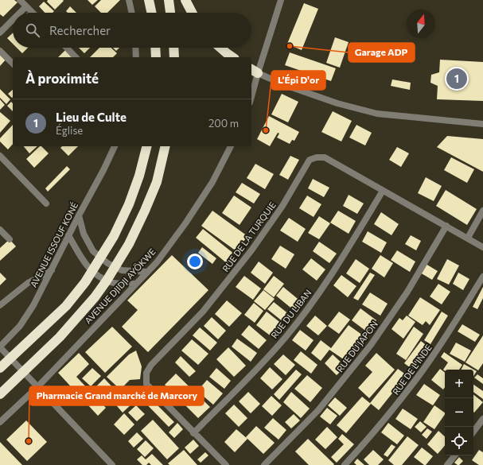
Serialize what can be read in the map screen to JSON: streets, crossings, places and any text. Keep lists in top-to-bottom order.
{
  "streets": {
    "street": [
      "RUE DE LA TURQUIE",
      "AVENUE ISSOUF KONÉ",
      "AVENUE DJIDJI AYÖKWE",
      "RUE DU LIBAN",
      "RUE DU JAPON",
      "RUE DE L'INDE"
    ]
  },
  "crossings": [
    ["RUE DE LA TURQUIE", "RUE DU LIBAN"],
    ["RUE DE LA TURQUIE", "RUE DU JAPON"]
  ],
  "places": ["Garage ADP", "L’Épi D'or", "Pharmacie Grand marché de Marcory"],
  "north": "top",
  "page": {
    "search": "Rechercher",
    "heading": "À proximité",
    "pins": "1",
    "list": [
      {
        "mark": "1",
        "name": "Lieu de Culte",
        "note": "Église",
        "value": "200 m"
      }
    ],
    "map_buttons": ["+", "−"]
  }
}
